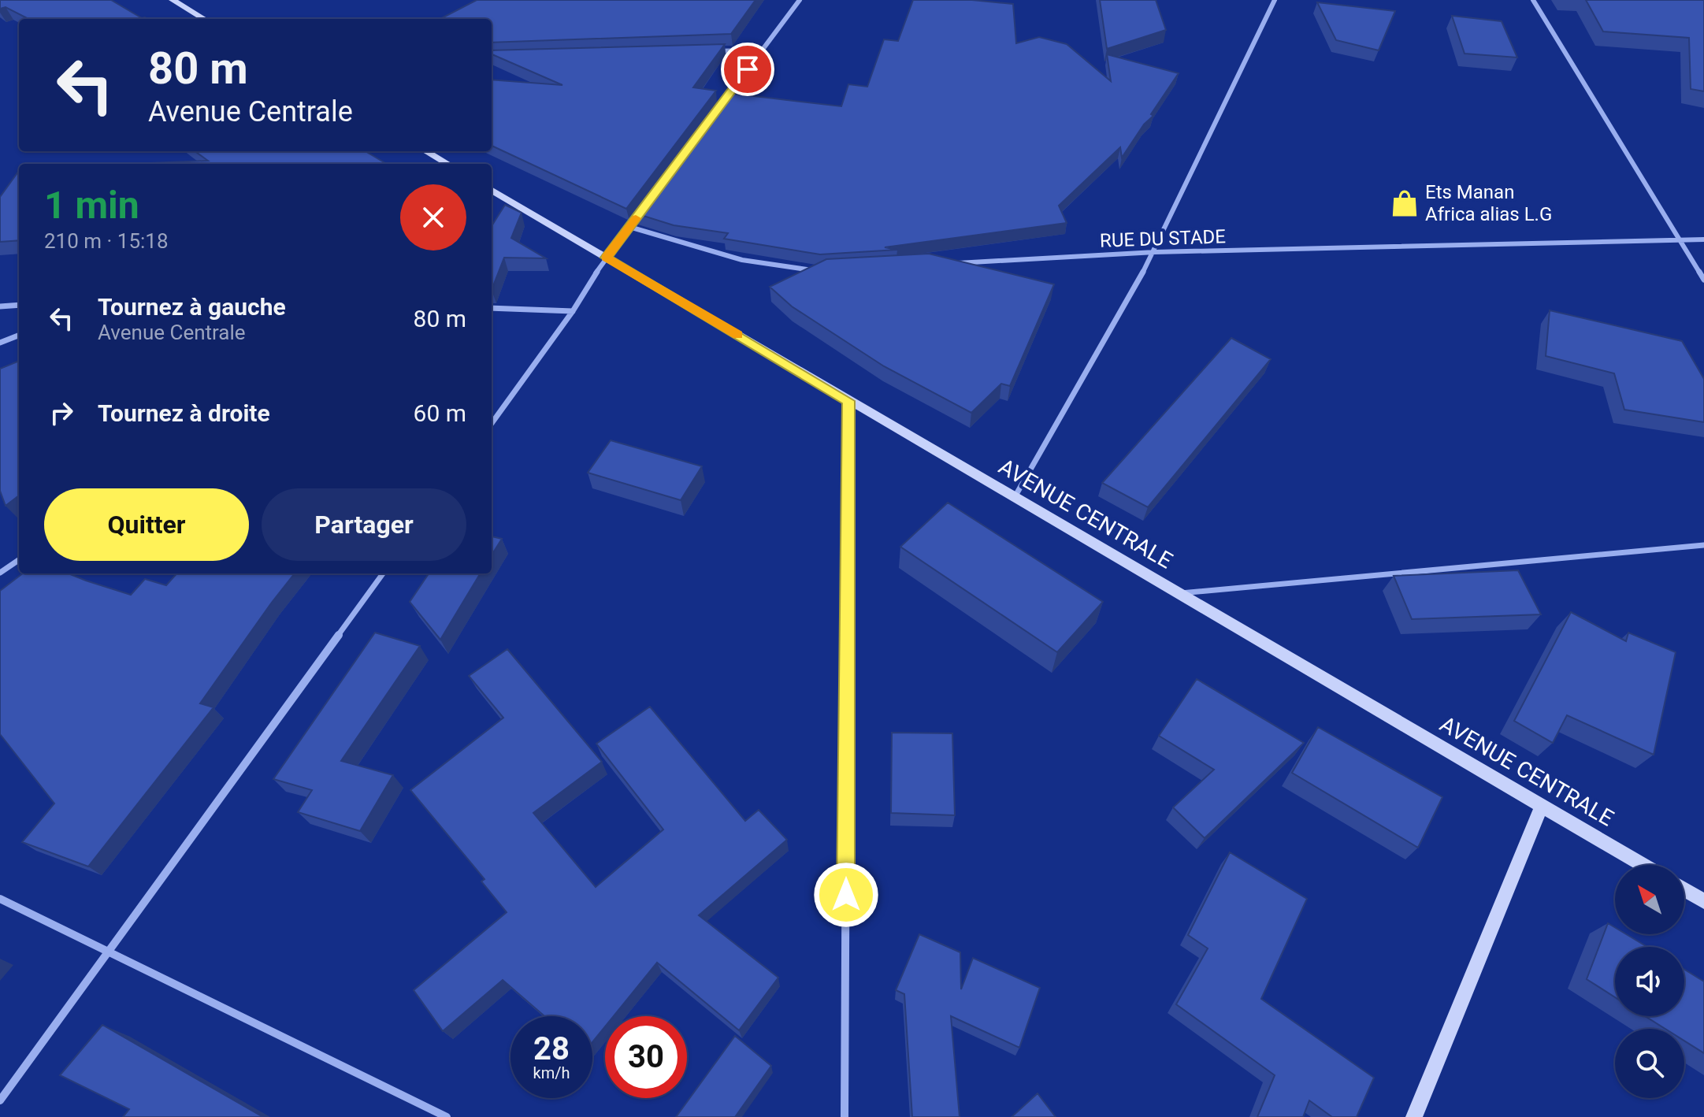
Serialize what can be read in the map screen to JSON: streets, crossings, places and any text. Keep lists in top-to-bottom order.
{
  "streets": {
    "main road": ["AVENUE CENTRALE"],
    "street": ["RUE DU STADE"]
  },
  "places": {
    "shop": ["Ets Manan Africa alias L.G"]
  },
  "north": "top left",
  "page": {
    "turn": ["80 m", "Avenue Centrale"],
    "heading": ["1 min", "210 m · 15:18"],
    "list": [
      {
        "name": "Tournez à gauche",
        "note": "Avenue Centrale",
        "value": "80 m"
      },
      {
        "name": "Tournez à droite",
        "value": "60 m"
      }
    ],
    "buttons": ["Quitter", "Partager"],
    "speed": "28 km/h",
    "limit": "30"
  }
}
